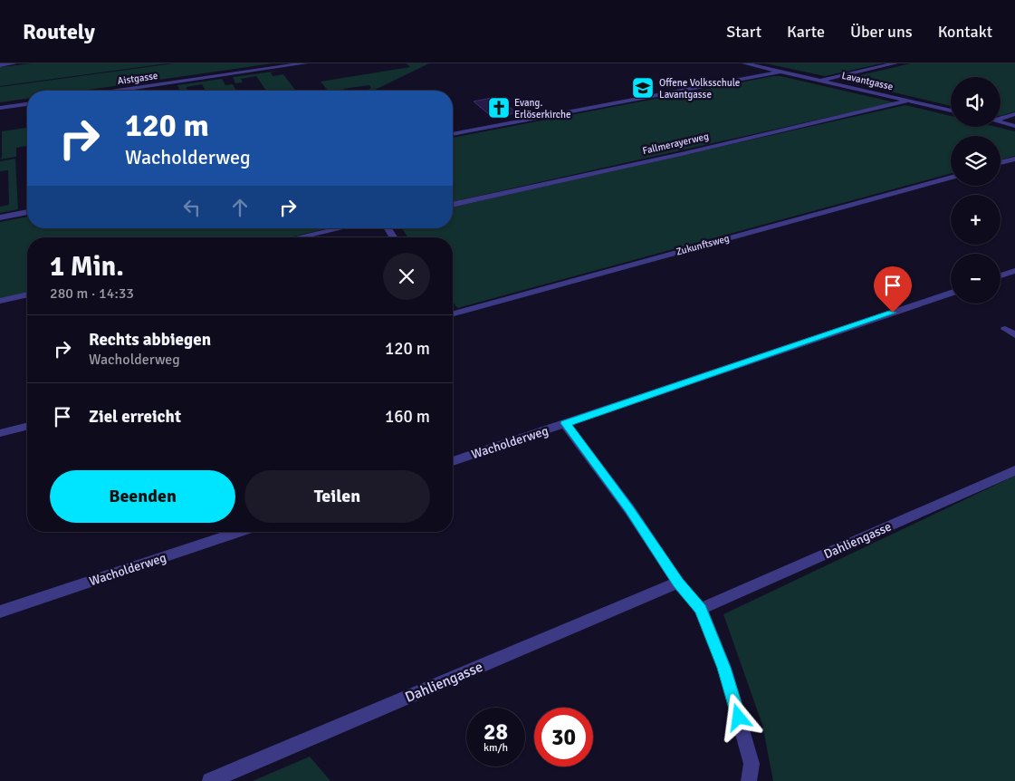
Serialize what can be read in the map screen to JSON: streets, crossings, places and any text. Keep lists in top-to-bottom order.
{
  "streets": {
    "street": [
      "Aistgasse",
      "Lavantgasse",
      "Fallmerayerweg",
      "Zukunftsweg",
      "Wacholderweg",
      "Dahliengasse"
    ]
  },
  "crossings": [
    ["Lavantgasse", "Fallmerayerweg"]
  ],
  "places": {
    "school or university": ["Offene Volksschule Lavantgasse"],
    "church": ["Evang. Erlöserkirche"]
  },
  "page": {
    "header": "Routely",
    "nav": [
      "Start",
      "Karte",
      "Über uns",
      "Kontakt"
    ],
    "map_buttons": ["+", "−"],
    "turn": ["120 m", "Wacholderweg"],
    "heading": ["1 Min.", "280 m · 14:33"],
    "list": [
      {
        "name": "Rechts abbiegen",
        "note": "Wacholderweg",
        "value": "120 m"
      },
      {
        "name": "Ziel erreicht",
        "value": "160 m"
      }
    ],
    "buttons": ["Beenden", "Teilen"],
    "speed": "28 km/h",
    "limit": "30"
  }
}
